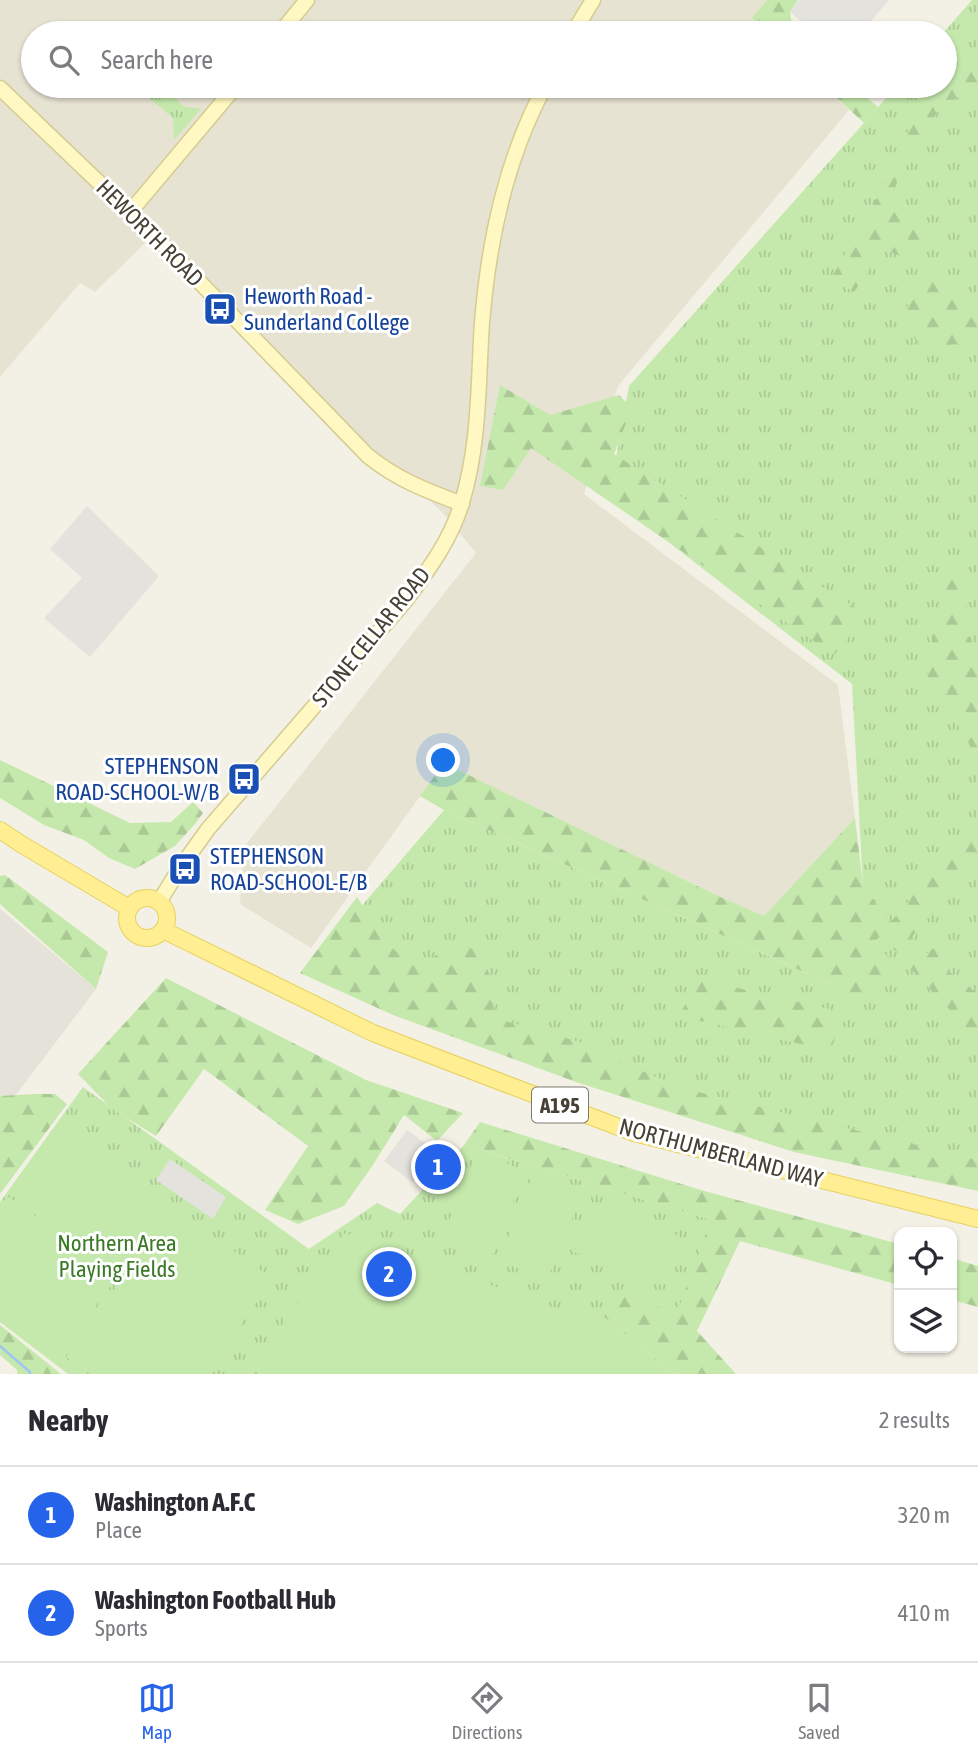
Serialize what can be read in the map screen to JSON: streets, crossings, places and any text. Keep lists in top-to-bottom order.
{
  "streets": {
    "main road": ["A195", "NORTHUMBERLAND WAY"],
    "street": ["HEWORTH ROAD", "STONE CELLAR ROAD"]
  },
  "crossings": [
    ["HEWORTH ROAD", "STONE CELLAR ROAD"],
    ["STONE CELLAR ROAD", "NORTHUMBERLAND WAY"]
  ],
  "parks": ["Northern Area Playing Fields"],
  "places": {
    "bus stop": ["Heworth Road - Sunderland College", "STEPHENSON ROAD-SCHOOL-W/B", "STEPHENSON ROAD-SCHOOL-E/B"]
  },
  "page": {
    "search": "Search here",
    "pins": ["1", "2"],
    "heading": ["Nearby", "2 results"],
    "list": [
      {
        "mark": "1",
        "name": "Washington A.F.C",
        "note": "Place",
        "value": "320 m"
      },
      {
        "mark": "2",
        "name": "Washington Football Hub",
        "note": "Sports",
        "value": "410 m"
      }
    ],
    "nav": ["Map", "Directions", "Saved"]
  }
}
